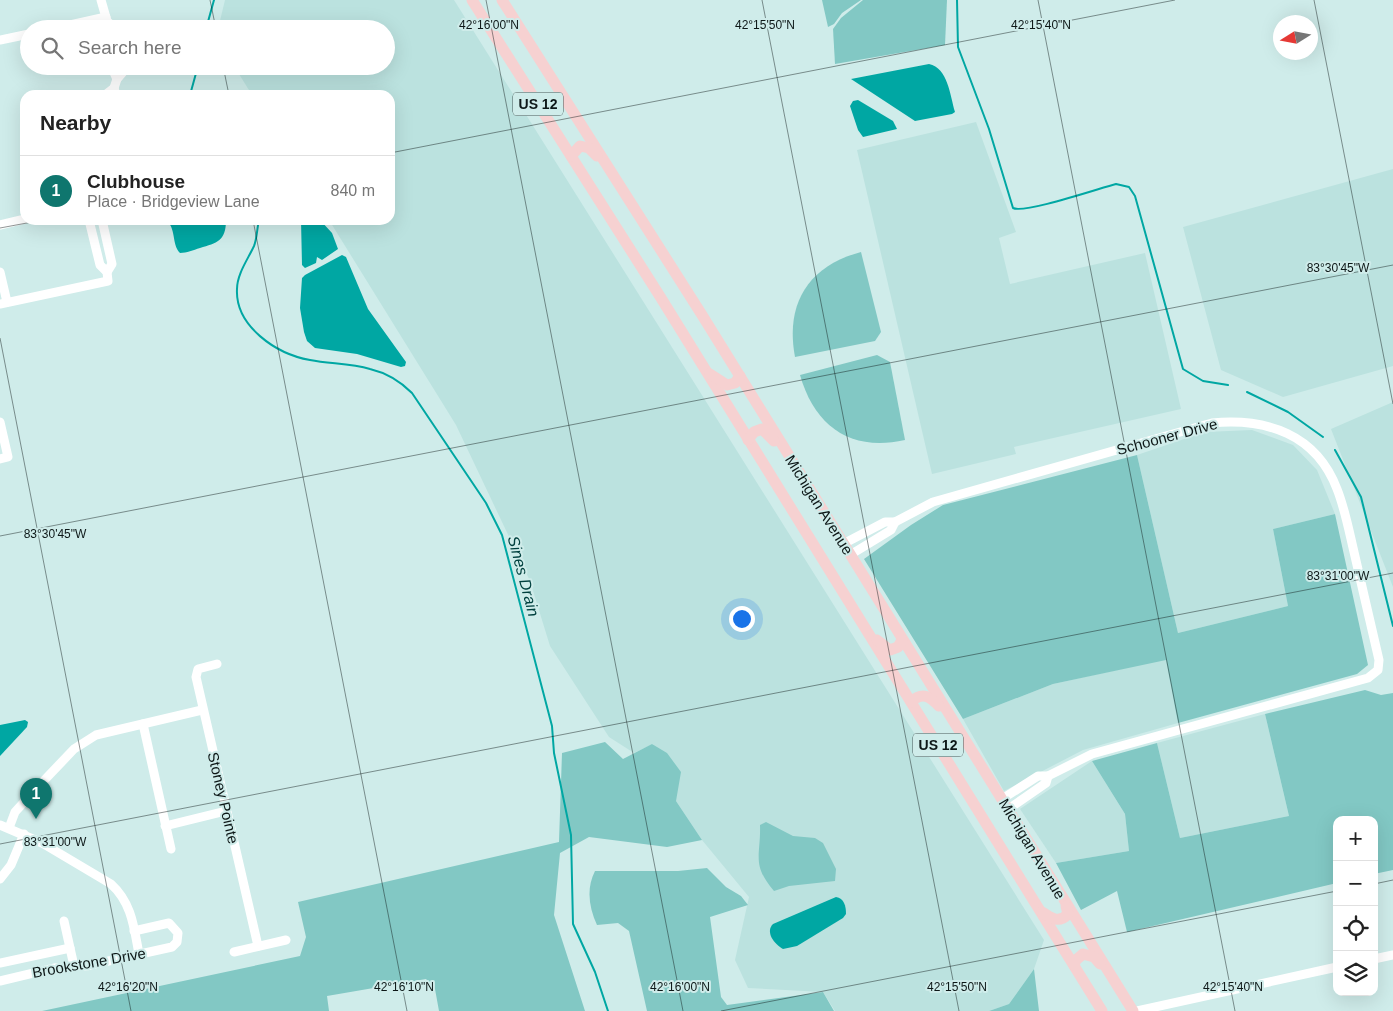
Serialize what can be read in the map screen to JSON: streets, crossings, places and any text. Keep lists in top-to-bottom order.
{
  "streets": {
    "main road": ["US 12", "Michigan Avenue"],
    "street": ["Schooner Drive", "Stoney Pointe", "Brookstone Drive"]
  },
  "crossings": [
    ["Schooner Drive", "Michigan Avenue"]
  ],
  "water": ["Sines Drain"],
  "north": "left",
  "page": {
    "search": "Search here",
    "heading": "Nearby",
    "list": [
      {
        "mark": "1",
        "name": "Clubhouse",
        "note": "Place · Bridgeview Lane",
        "value": "840 m"
      }
    ],
    "pins": "1",
    "map_buttons": ["+", "−"]
  },
  "coordinates": [
    "42°16'00\"N",
    "42°15'40\"N",
    "42°15'50\"N",
    "83°30'45\"W",
    "83°31'00\"W",
    "42°16'20\"N",
    "42°16'10\"N"
  ]
}
